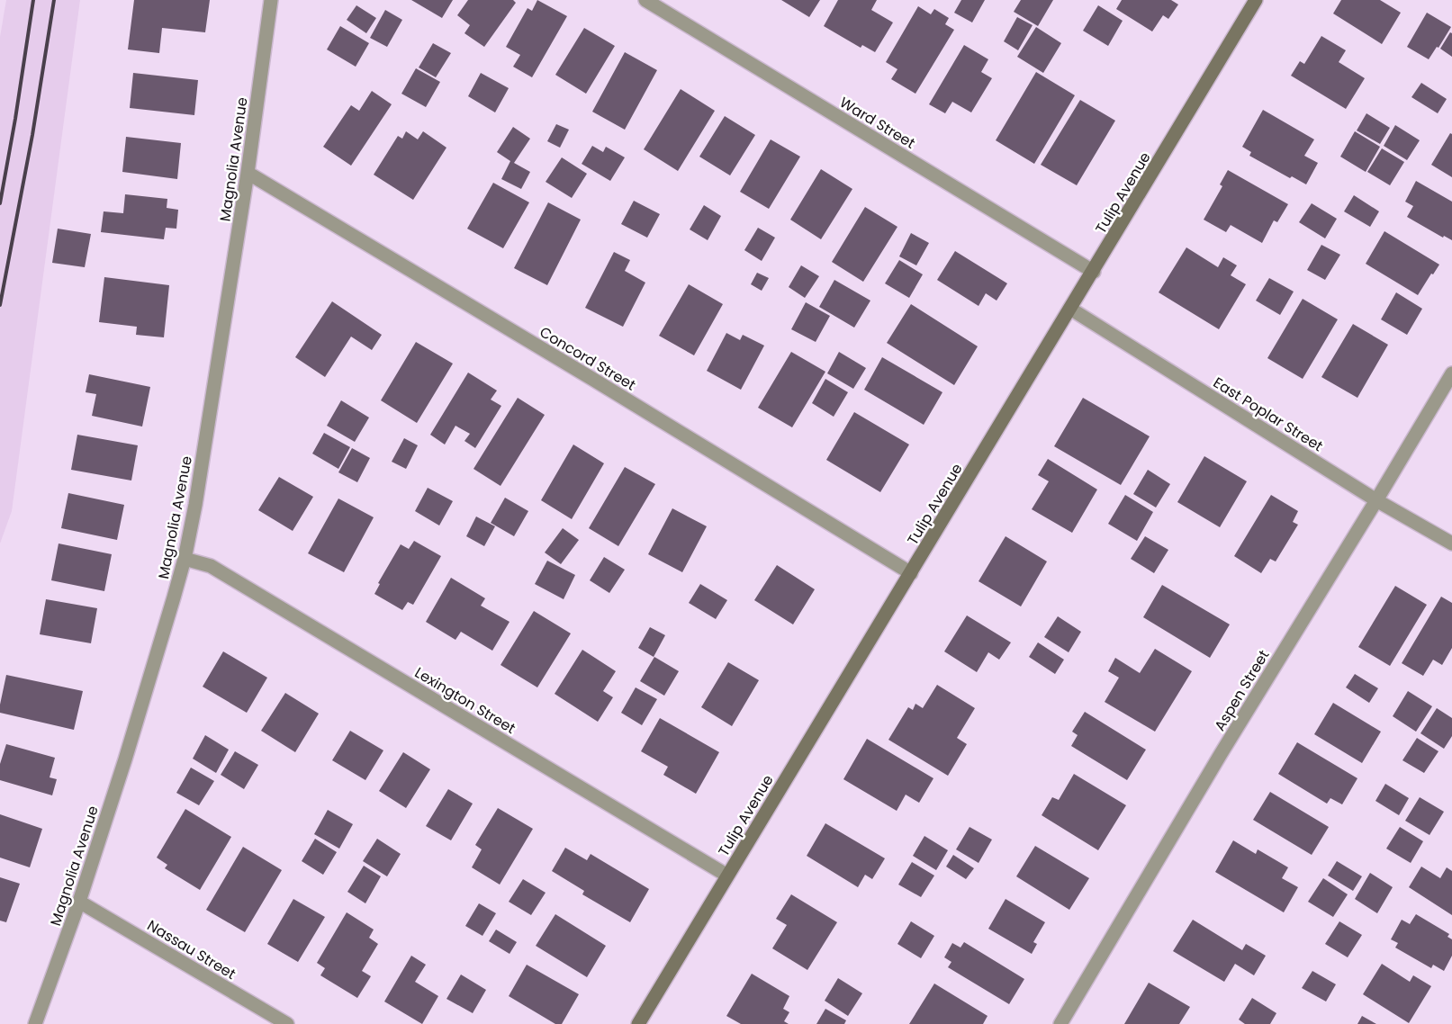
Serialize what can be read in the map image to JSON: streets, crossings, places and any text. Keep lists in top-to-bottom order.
{
  "streets": {
    "main road": ["Tulip Avenue"],
    "street": [
      "Ward Street",
      "Magnolia Avenue",
      "Concord Street",
      "East Poplar Street",
      "Aspen Street",
      "Lexington Street",
      "Nassau Street"
    ]
  },
  "crossings": [
    ["Ward Street", "Tulip Avenue"],
    ["Magnolia Avenue", "Concord Street"],
    ["Magnolia Avenue", "Lexington Street"],
    ["Magnolia Avenue", "Nassau Street"],
    ["Tulip Avenue", "Concord Street"],
    ["Tulip Avenue", "East Poplar Street"],
    ["Tulip Avenue", "Lexington Street"],
    ["East Poplar Street", "Aspen Street"]
  ]
}
